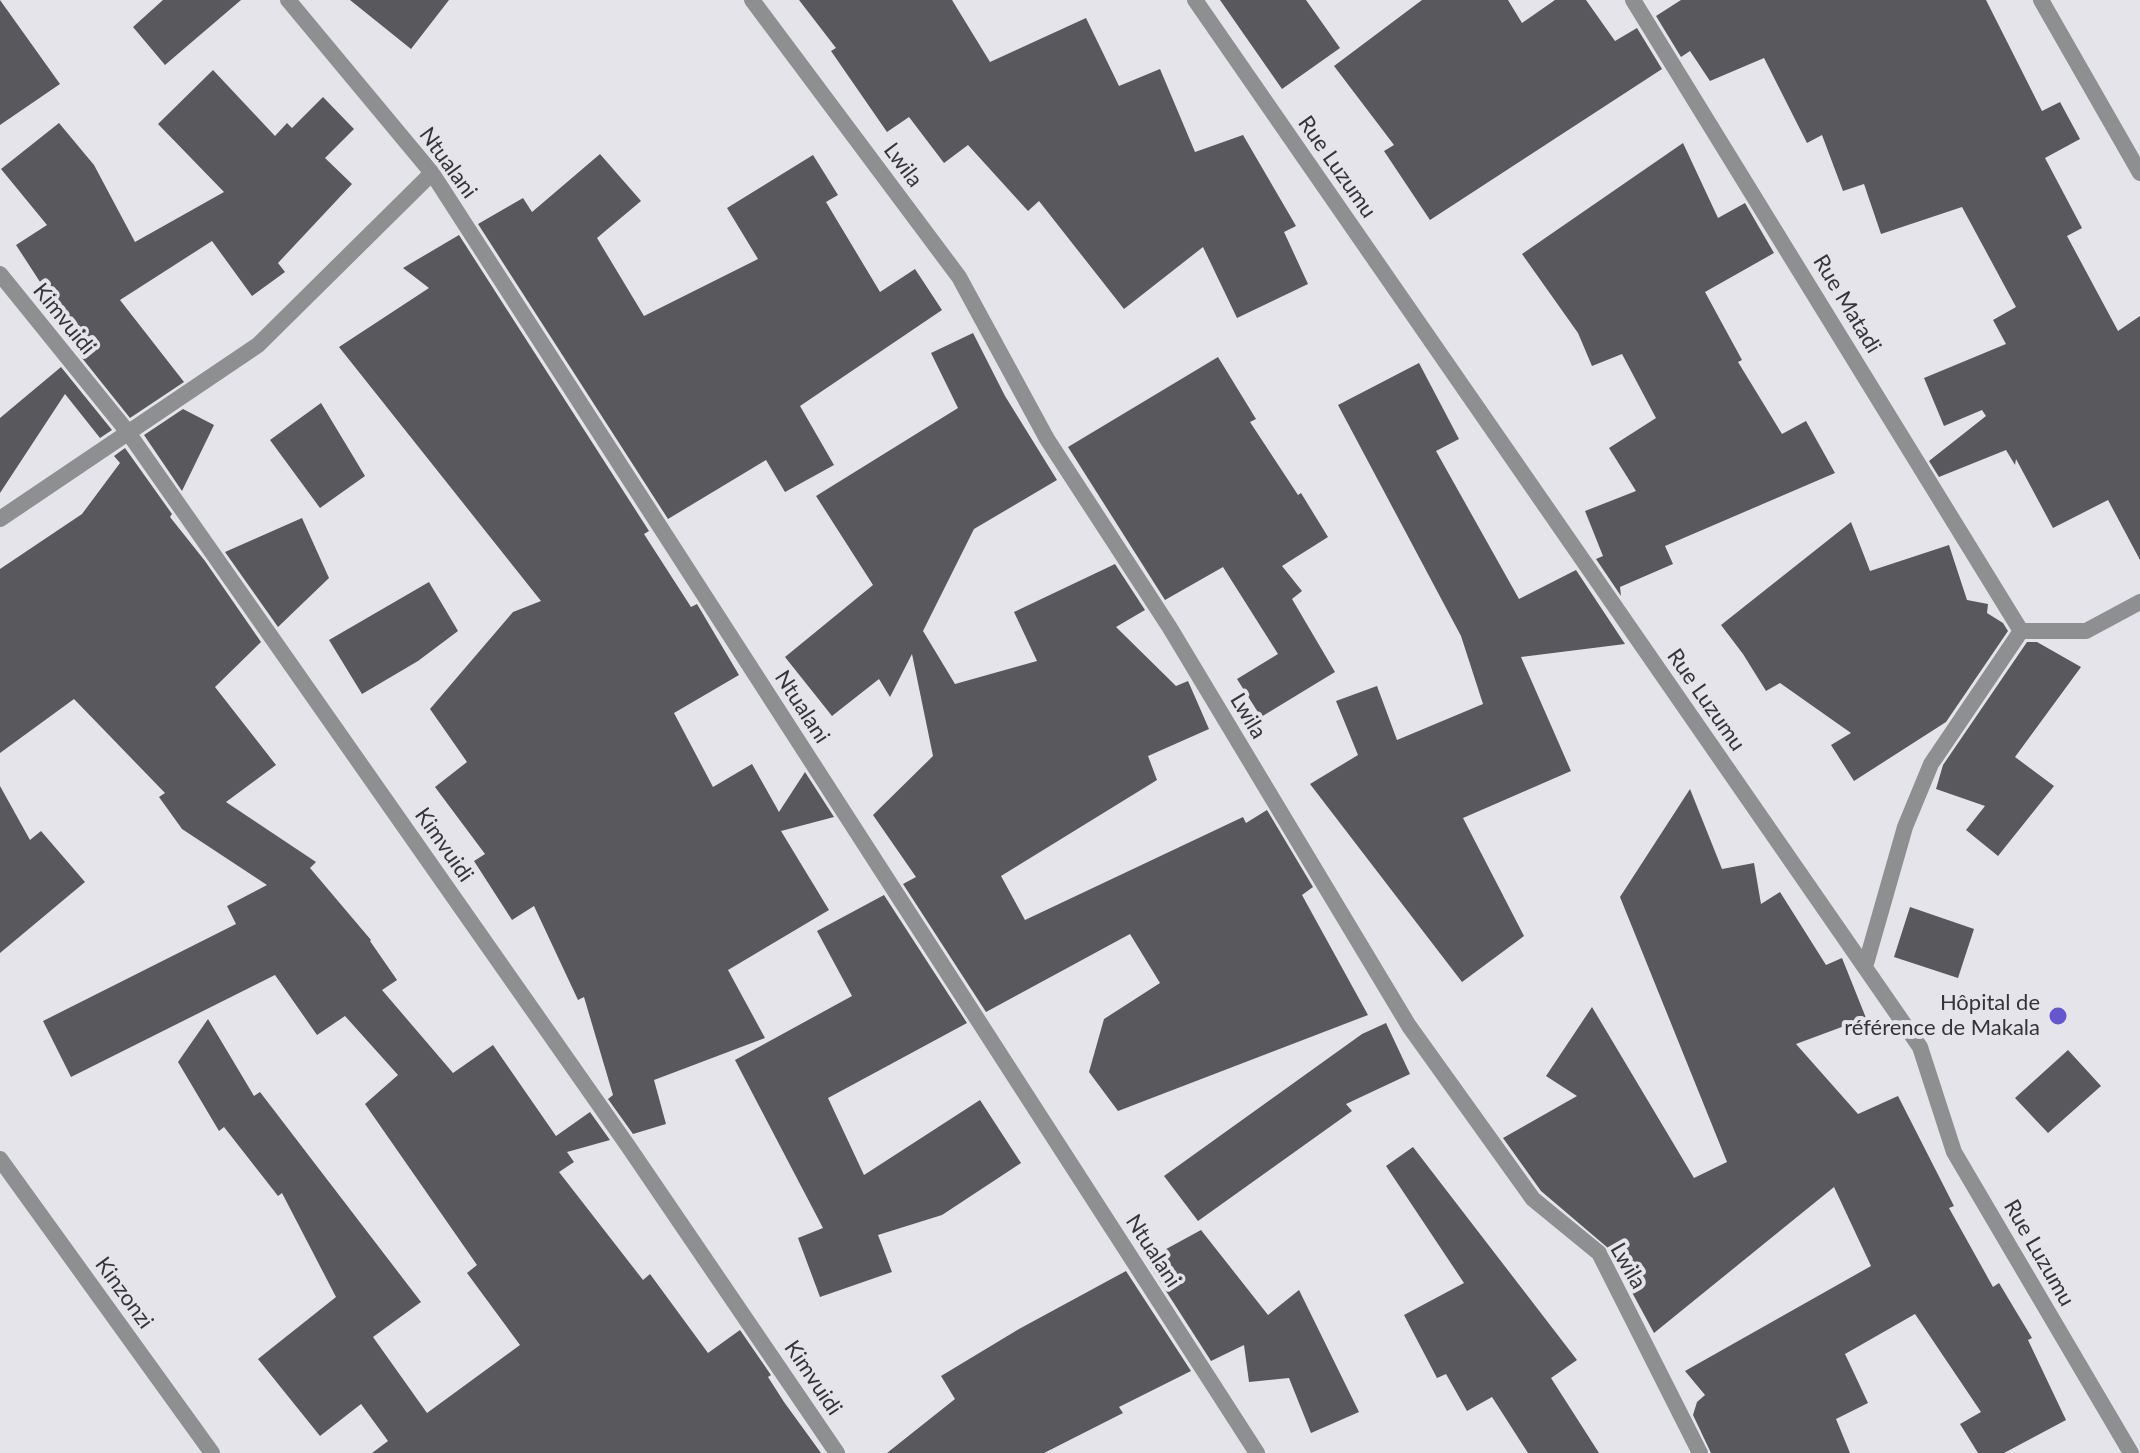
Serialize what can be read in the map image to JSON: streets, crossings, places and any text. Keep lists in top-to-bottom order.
{
  "streets": {
    "street": [
      "Ntualani",
      "Lwila",
      "Rue Luzumu",
      "Rue Matadi",
      "Kimvuidi",
      "Kinzonzi"
    ]
  },
  "places": ["Hôpital de référence de Makala"]
}
